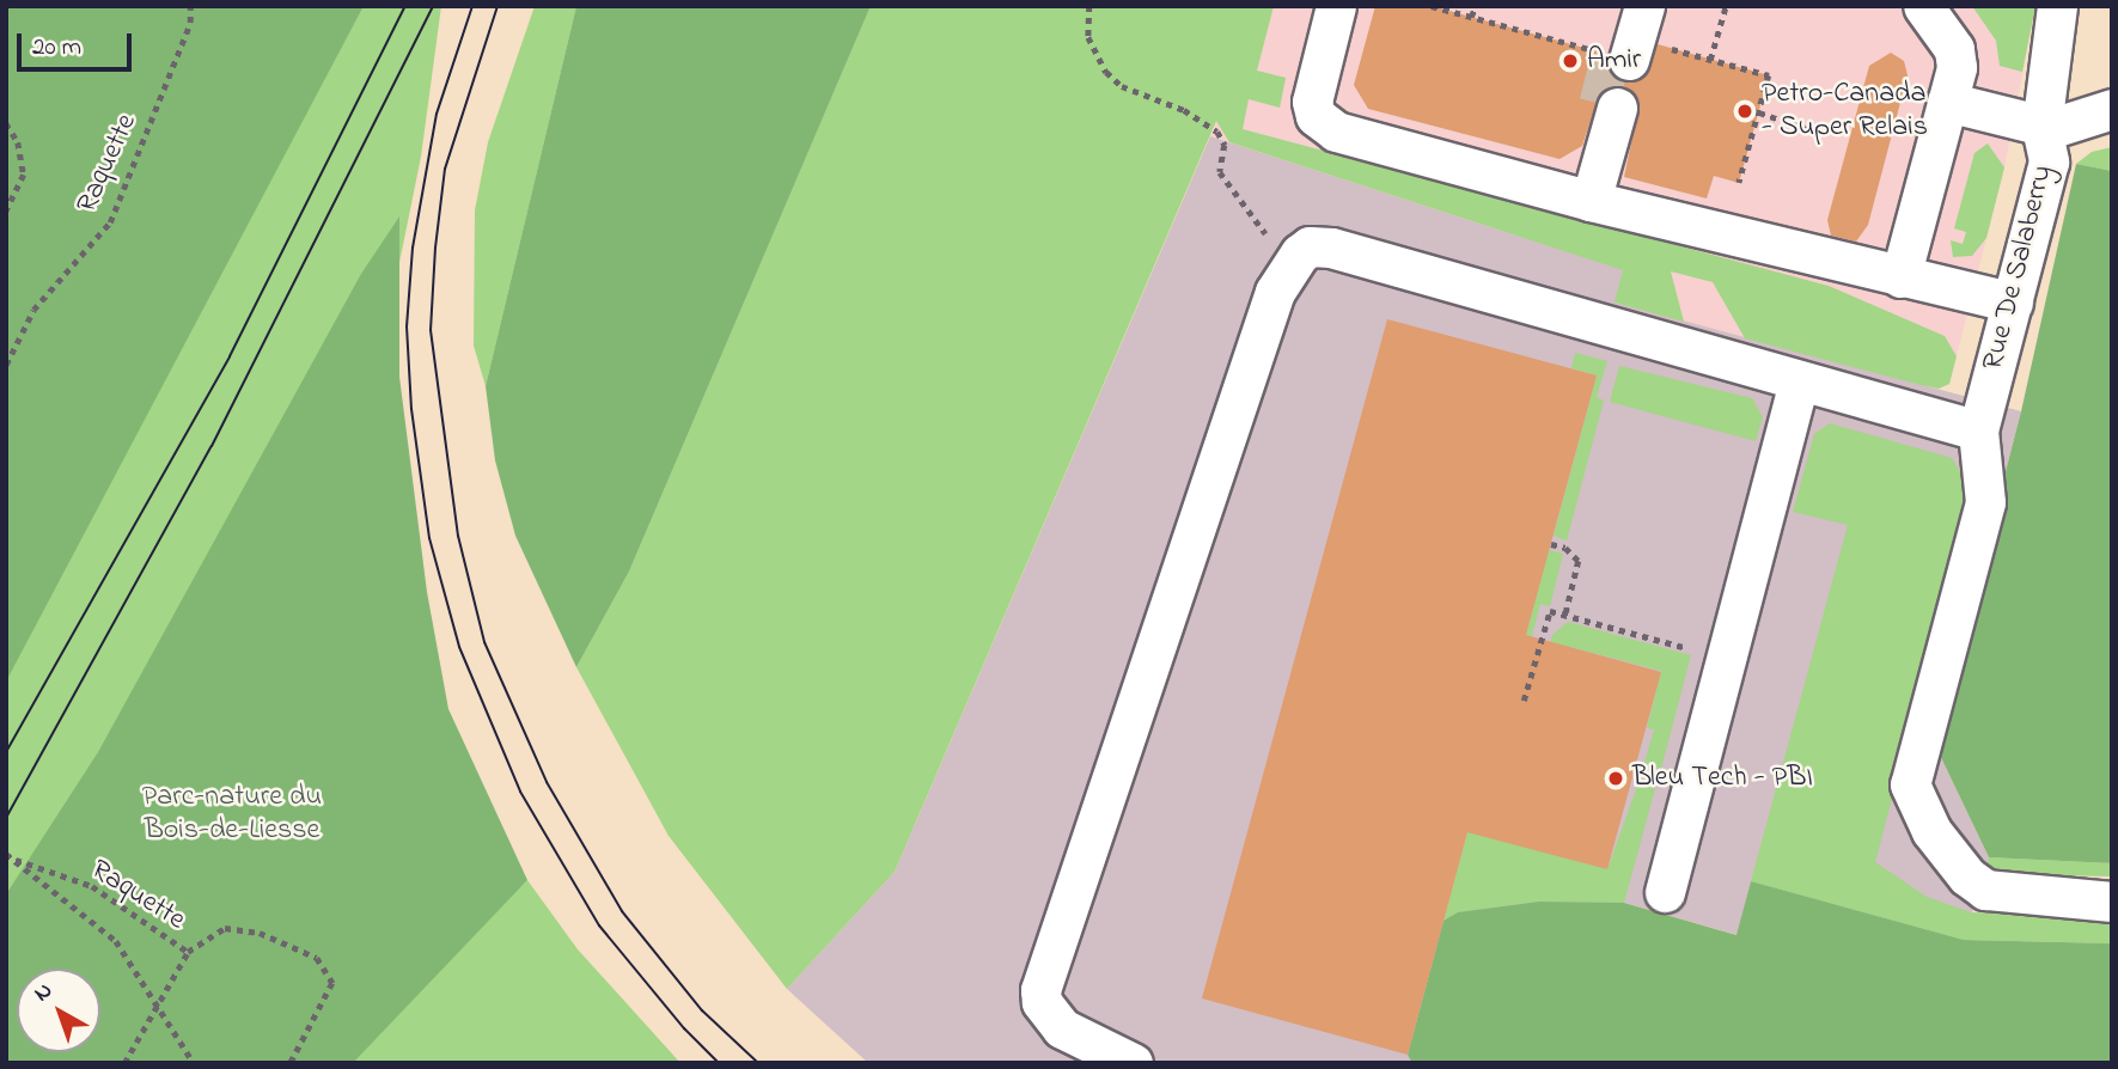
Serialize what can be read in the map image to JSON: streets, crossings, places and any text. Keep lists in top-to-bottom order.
{
  "streets": {
    "street": ["Rue De Salaberry"],
    "path": ["Raquette"]
  },
  "parks": ["Parc-nature du Bois-de-Liesse"],
  "places": ["Amir", "Petro-Canada - Super Relais", "Bleu Tech - PBI"],
  "scale_bar": "20 m",
  "north": "top left"
}
